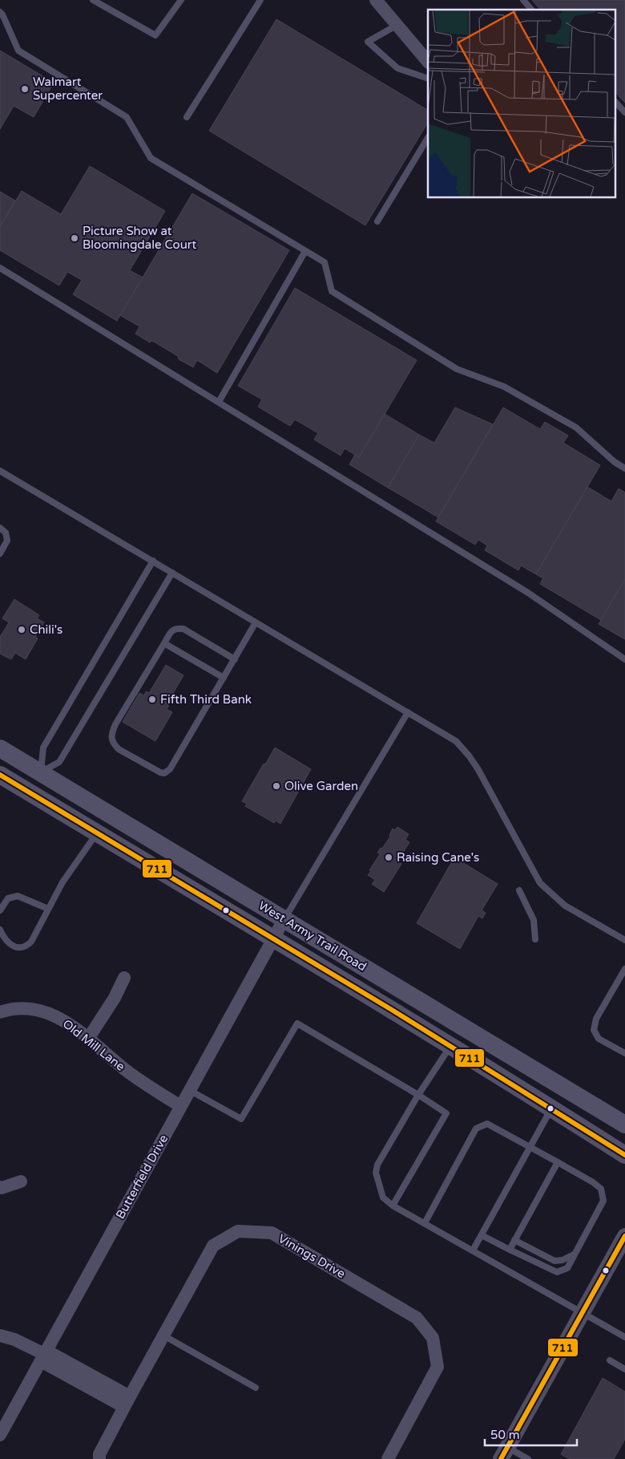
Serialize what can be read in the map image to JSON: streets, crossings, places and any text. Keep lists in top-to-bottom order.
{
  "streets": {
    "main road": ["West Army Trail Road"],
    "street": ["Old Mill Lane", "Butterfield Drive", "Vinings Drive"]
  },
  "crossings": [
    ["West Army Trail Road", "Butterfield Drive"],
    ["Old Mill Lane", "Butterfield Drive"]
  ],
  "places": [
    "Walmart Supercenter",
    "Picture Show at Bloomingdale Court",
    "Chili's",
    "Fifth Third Bank",
    "Olive Garden",
    "Raising Cane's"
  ],
  "lines": ["transit line 711"],
  "scale_bar": "50 m"
}
